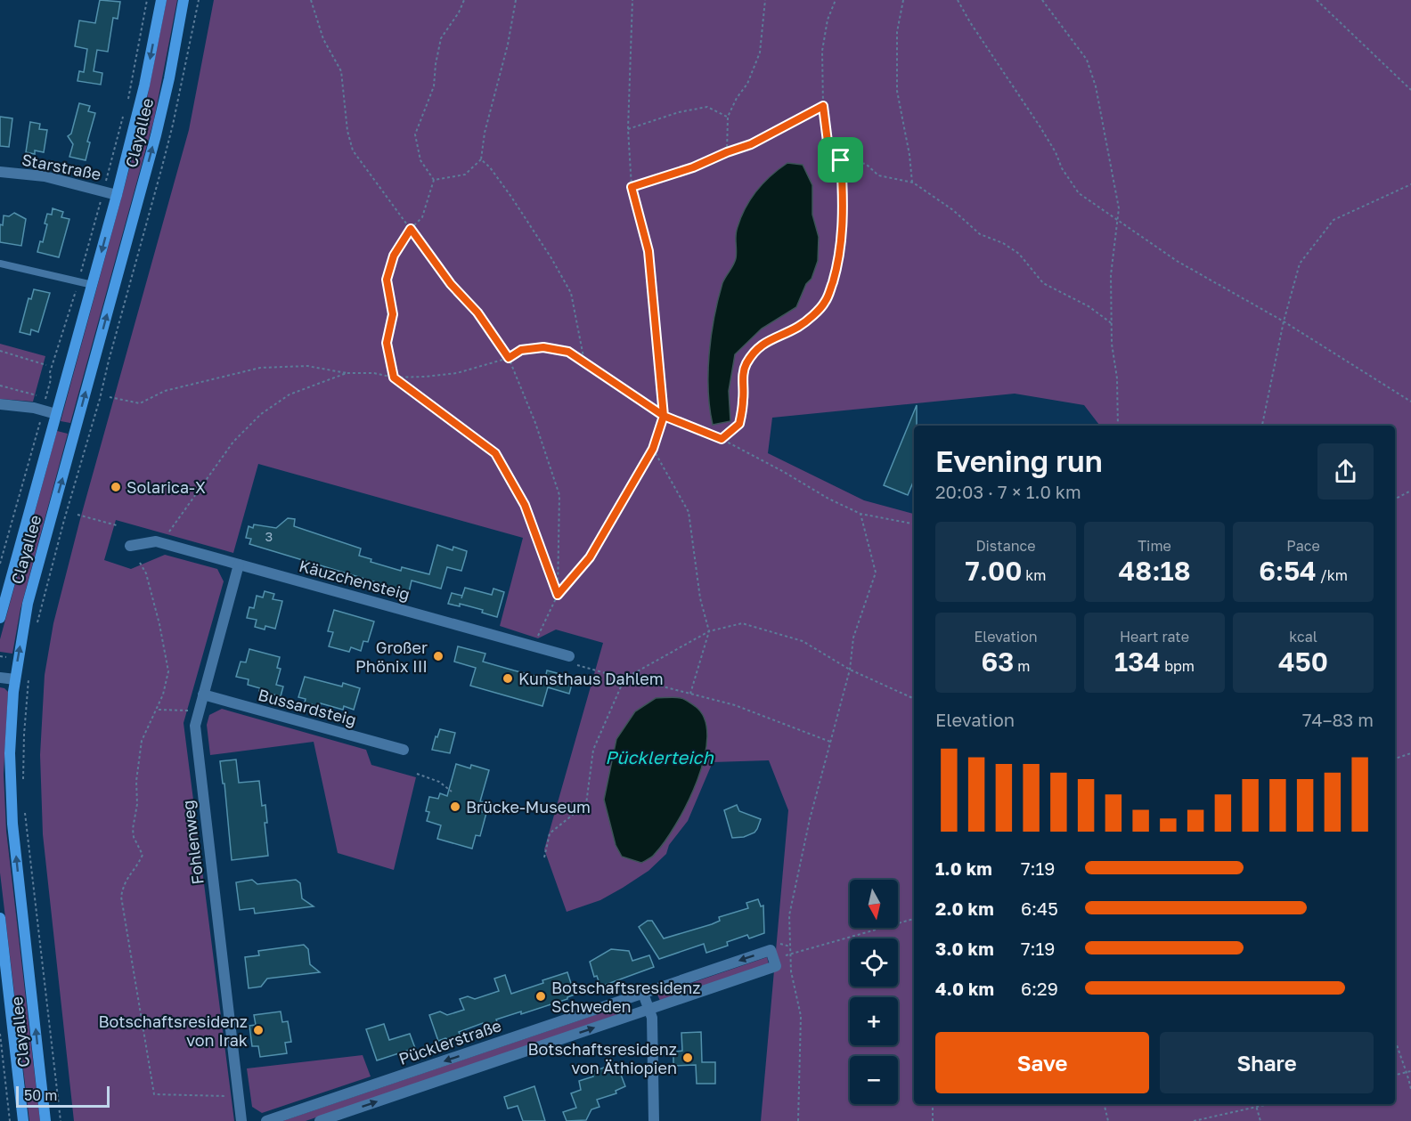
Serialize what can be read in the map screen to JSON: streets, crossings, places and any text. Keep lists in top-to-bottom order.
{
  "streets": {
    "main road": ["Clayallee"],
    "street": [
      "Starstraße",
      "Käuzchensteig",
      "Bussardsteig",
      "Fohlenweg",
      "Pücklerstraße"
    ]
  },
  "crossings": [
    ["Clayallee", "Starstraße"],
    ["Käuzchensteig", "Fohlenweg"],
    ["Bussardsteig", "Fohlenweg"]
  ],
  "water": ["Pücklerteich"],
  "places": [
    "Solarica-X",
    "Großer Phönix III",
    "Kunsthaus Dahlem",
    "Brücke-Museum",
    "Botschaftsresidenz Schweden",
    "Botschaftsresidenz von Irak",
    "Botschaftsresidenz von Äthiopien"
  ],
  "house_numbers": ["3"],
  "scale_bar": "50 m",
  "north": "bottom",
  "page": {
    "heading": ["Evening run", "20:03 · 7 × 1.0 km"],
    "stats": [
      ["Distance", "7.00 km"],
      ["Time", "48:18"],
      ["Pace", "6:54 /km"],
      ["Elevation", "63 m"],
      ["Heart rate", "134 bpm"],
      ["kcal", "450"]
    ],
    "chart": ["Elevation", "74–83 m"],
    "list": [
      {
        "name": "1.0 km",
        "note": "7:19"
      },
      {
        "name": "2.0 km",
        "note": "6:45"
      },
      {
        "name": "3.0 km",
        "note": "7:19"
      },
      {
        "name": "4.0 km",
        "note": "6:29"
      }
    ],
    "map_buttons": ["+", "−"],
    "buttons": ["Save", "Share"],
    "scale": "50 m"
  }
}
